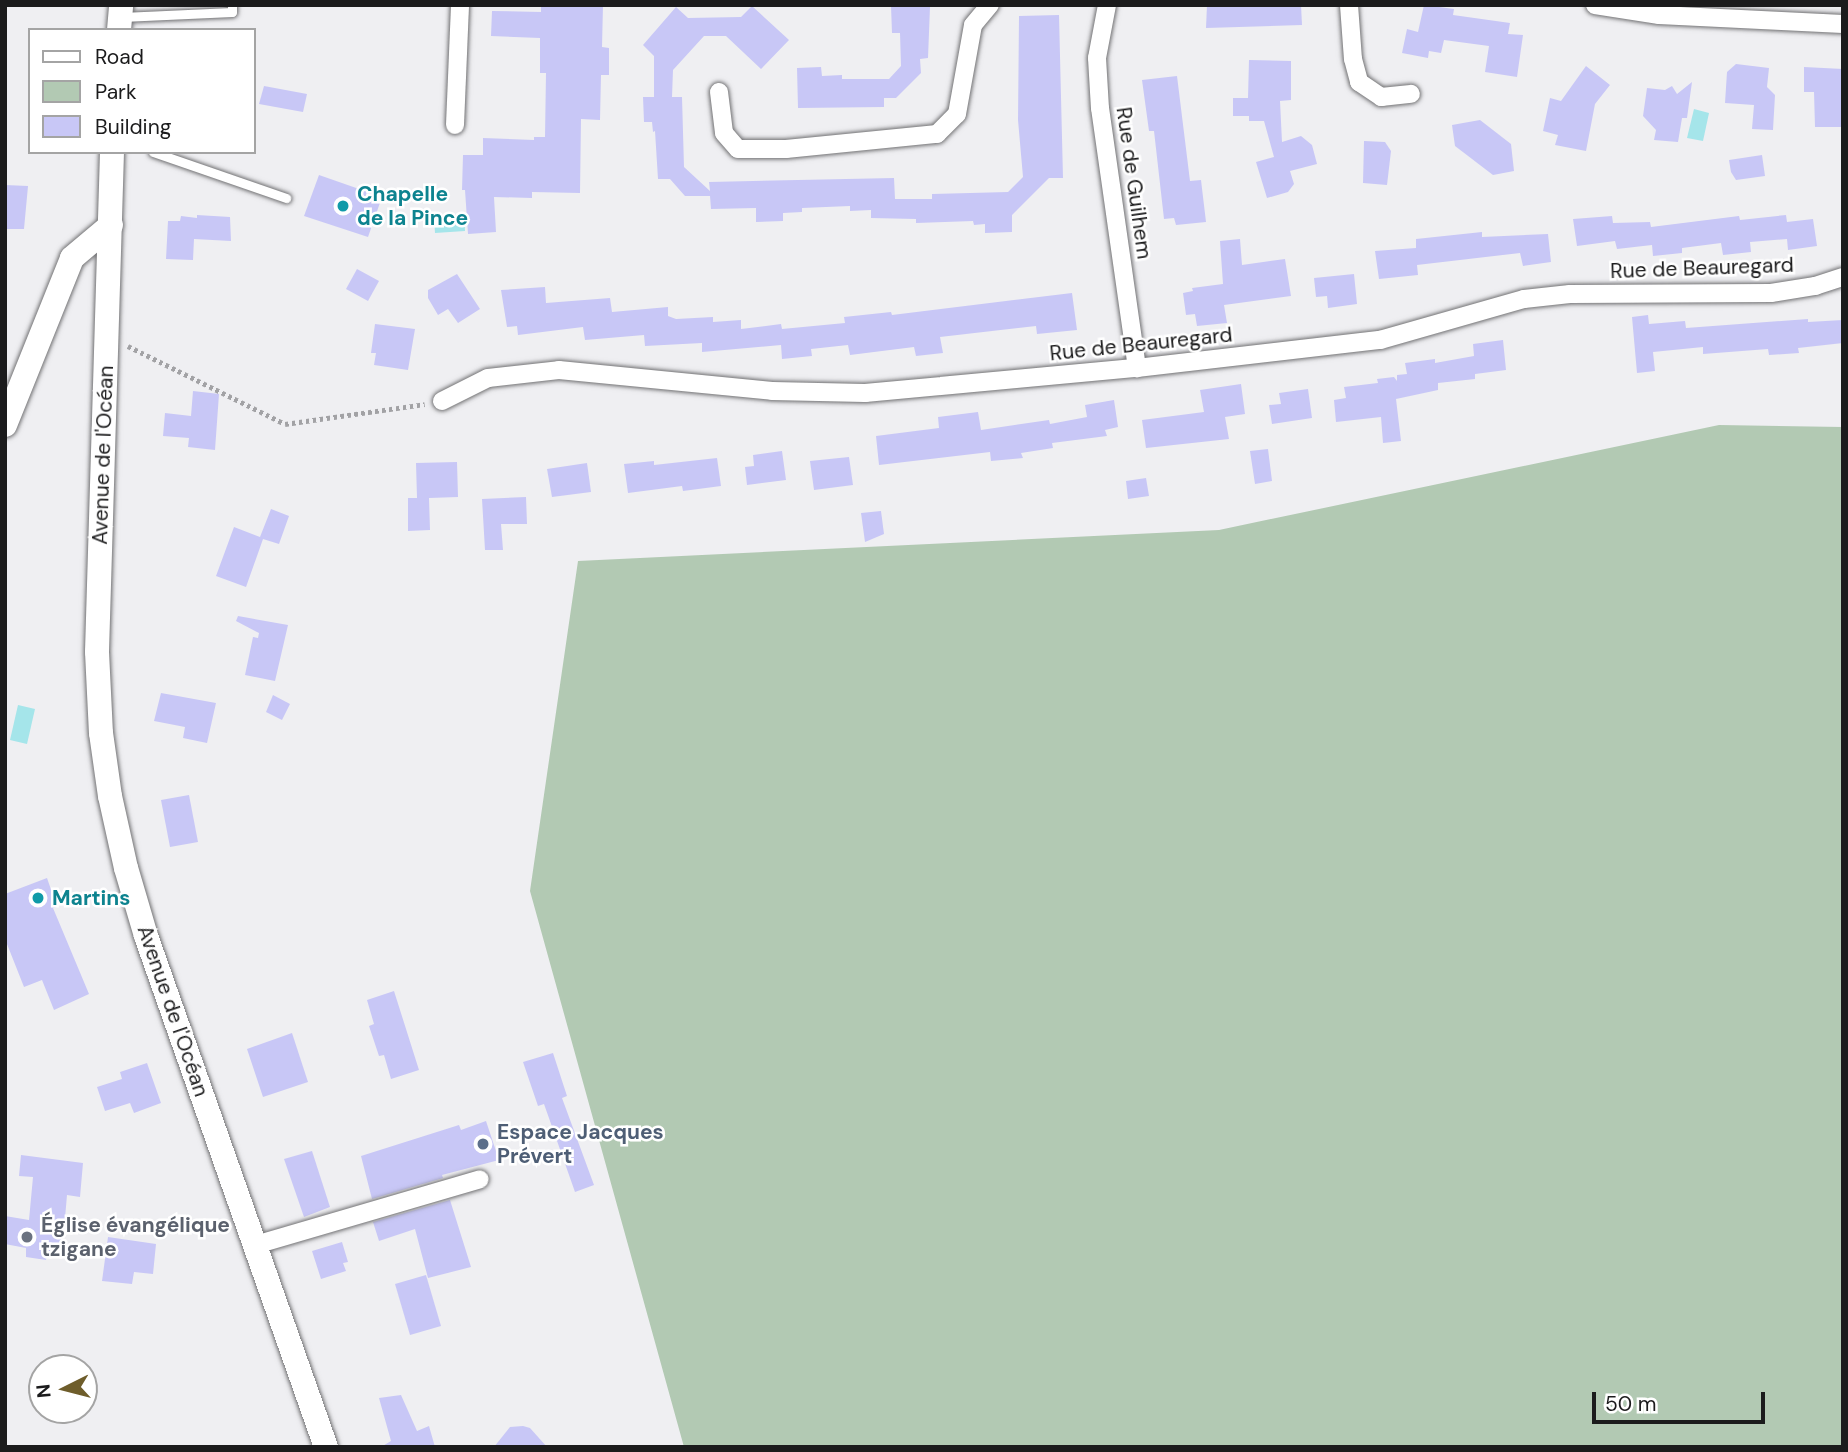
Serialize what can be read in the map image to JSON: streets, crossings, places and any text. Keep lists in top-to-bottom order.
{
  "streets": {
    "main road": ["Avenue de l'Océan"],
    "street": ["Rue de Guilhem", "Rue de Beauregard"]
  },
  "crossings": [
    ["Rue de Guilhem", "Rue de Beauregard"]
  ],
  "places": [
    "Chapelle de la Pince",
    "Martins",
    "Espace Jacques Prévert",
    "Église évangélique tzigane"
  ],
  "legend": ["Road", "Park", "Building"],
  "scale_bar": "50 m",
  "north": "left"
}
